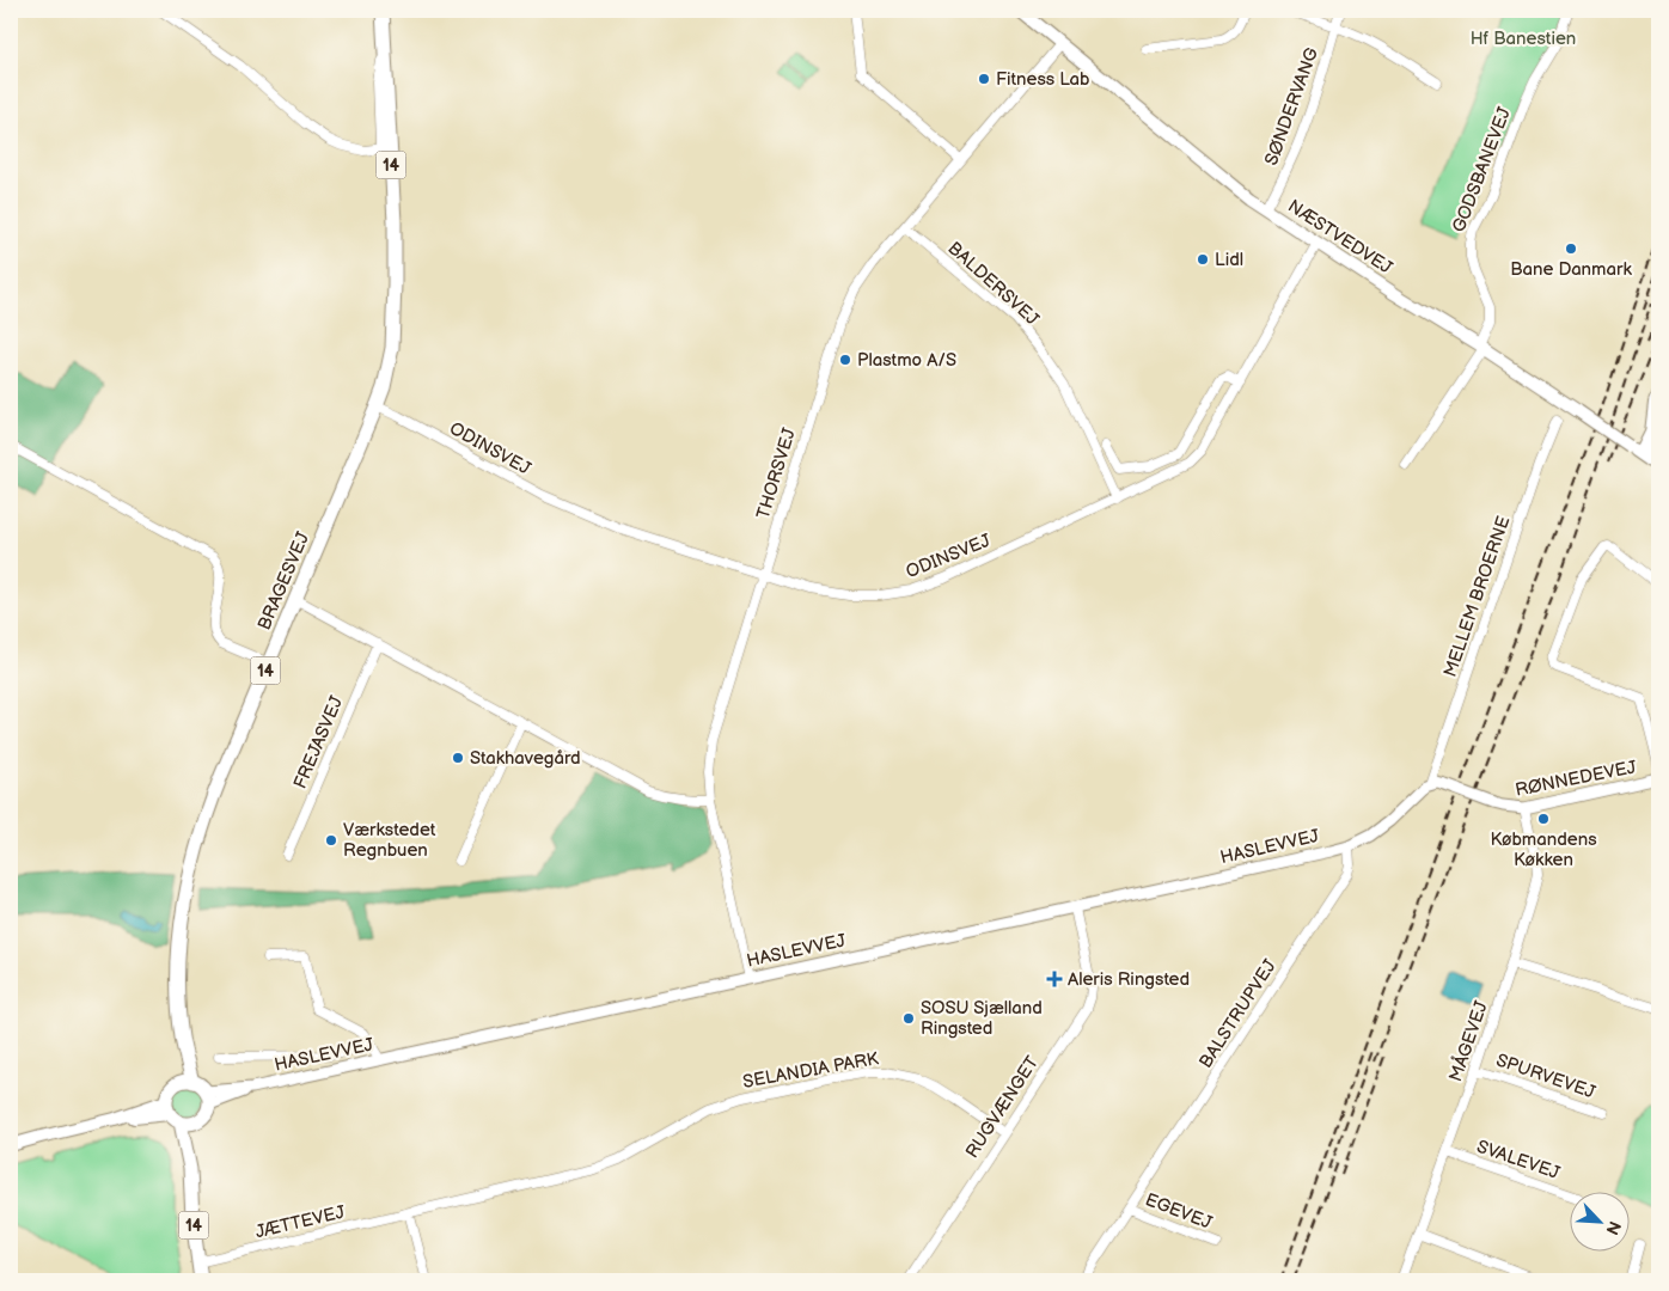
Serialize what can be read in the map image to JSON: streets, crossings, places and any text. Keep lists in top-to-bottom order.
{
  "streets": {
    "main road": ["14", "NÆSTVEDVEJ", "BRAGESVEJ"],
    "street": [
      "SØNDERVANG",
      "GODSBANEVEJ",
      "BALDERSVEJ",
      "ODINSVEJ",
      "THORSVEJ",
      "MELLEM BROERNE",
      "FREJASVEJ",
      "RØNNEDEVEJ",
      "HASLEVVEJ",
      "BALSTRUPVEJ",
      "MÅGEVEJ",
      "SELANDIA PARK",
      "SPURVEVEJ",
      "RUGVÆNGET",
      "SVALEVEJ",
      "EGEVEJ",
      "JÆTTEVEJ"
    ]
  },
  "crossings": [
    ["SØNDERVANG", "NÆSTVEDVEJ"],
    ["14", "BRAGESVEJ"],
    ["14", "HASLEVVEJ"],
    ["14", "JÆTTEVEJ"],
    ["GODSBANEVEJ", "NÆSTVEDVEJ"],
    ["NÆSTVEDVEJ", "ODINSVEJ"],
    ["NÆSTVEDVEJ", "THORSVEJ"],
    ["BALDERSVEJ", "ODINSVEJ"],
    ["BALDERSVEJ", "THORSVEJ"],
    ["ODINSVEJ", "THORSVEJ"],
    ["ODINSVEJ", "BRAGESVEJ"],
    ["THORSVEJ", "HASLEVVEJ"],
    ["BRAGESVEJ", "HASLEVVEJ"],
    ["MELLEM BROERNE", "RØNNEDEVEJ"],
    ["RØNNEDEVEJ", "MÅGEVEJ"],
    ["HASLEVVEJ", "BALSTRUPVEJ"],
    ["HASLEVVEJ", "RUGVÆNGET"],
    ["BALSTRUPVEJ", "EGEVEJ"],
    ["MÅGEVEJ", "SPURVEVEJ"],
    ["MÅGEVEJ", "SVALEVEJ"],
    ["SELANDIA PARK", "RUGVÆNGET"],
    ["SELANDIA PARK", "JÆTTEVEJ"]
  ],
  "parks": ["Hf Banestien"],
  "places": {
    "other": [
      "Fitness Lab",
      "Bane Danmark",
      "Lidl",
      "Plastmo A/S",
      "Stakhavegård",
      "Købmandens Køkken",
      "Værkstedet Regnbuen",
      "SOSU Sjælland Ringsted"
    ],
    "health": ["Aleris Ringsted"]
  },
  "north": "bottom right"
}
